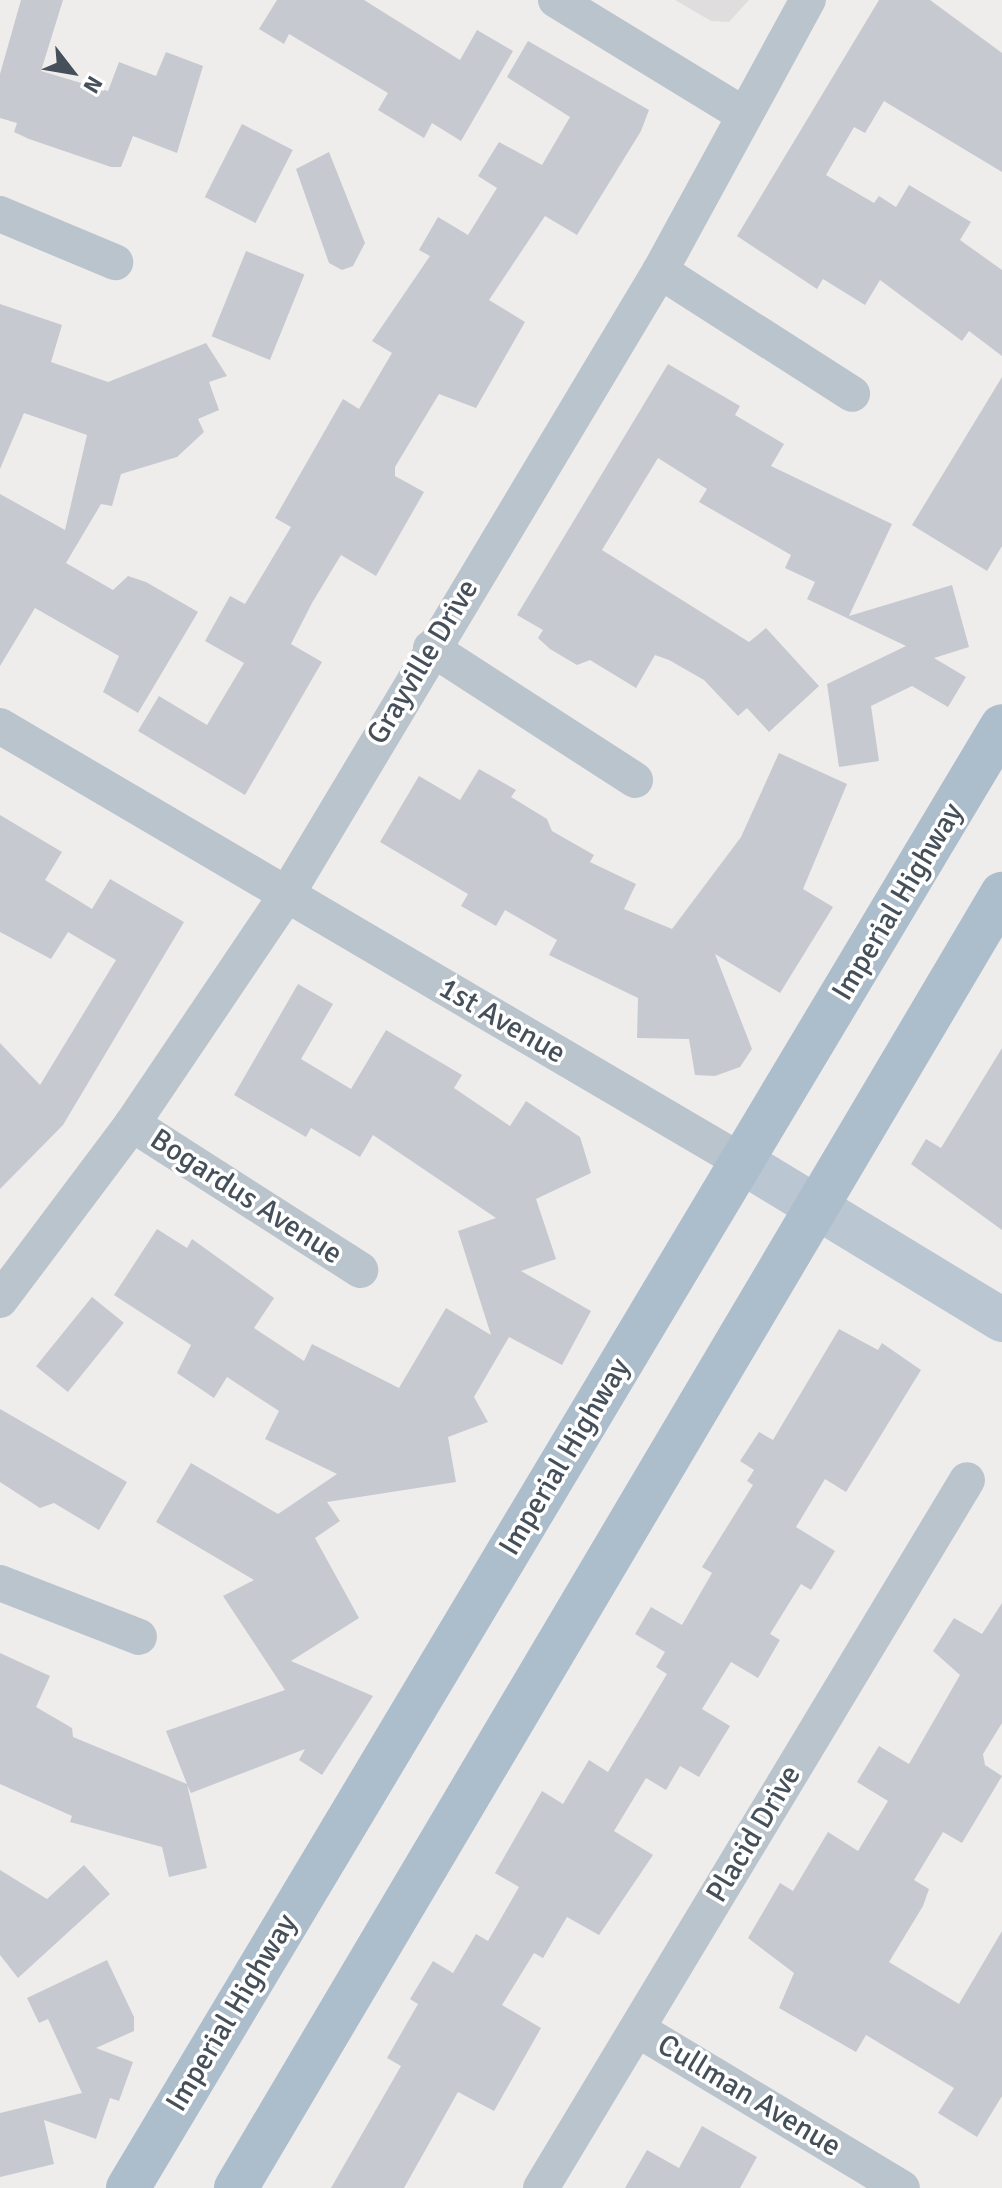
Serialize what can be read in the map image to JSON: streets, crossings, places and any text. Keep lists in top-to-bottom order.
{
  "streets": {
    "main road": ["Imperial Highway", "1st Avenue"],
    "street": [
      "Grayville Drive",
      "Bogardus Avenue",
      "Placid Drive",
      "Cullman Avenue"
    ]
  },
  "crossings": [
    ["Grayville Drive", "1st Avenue"],
    ["Grayville Drive", "Bogardus Avenue"],
    ["Imperial Highway", "1st Avenue"],
    ["Placid Drive", "Cullman Avenue"]
  ],
  "north": "bottom right"
}
